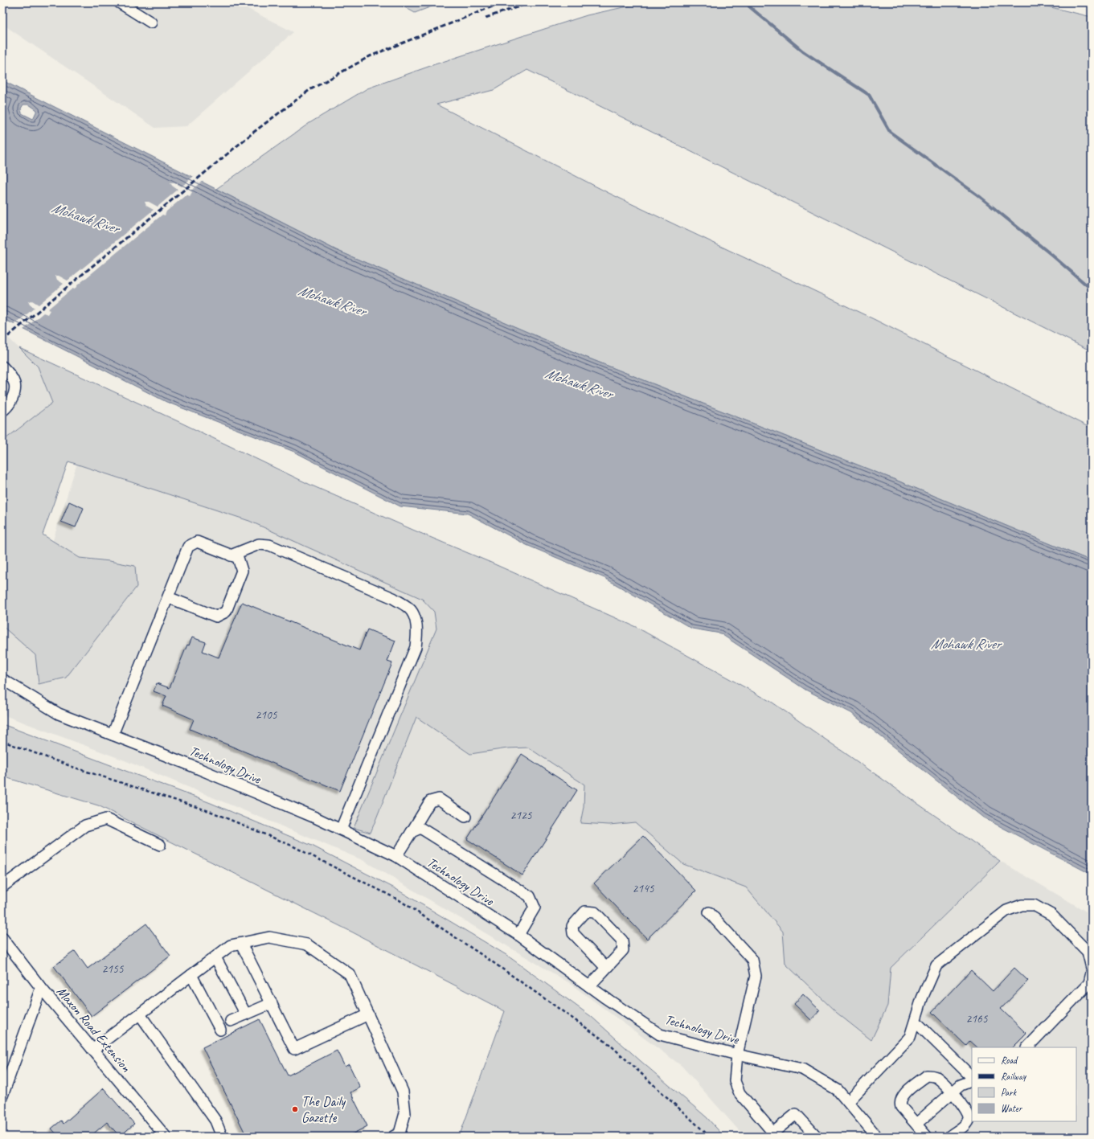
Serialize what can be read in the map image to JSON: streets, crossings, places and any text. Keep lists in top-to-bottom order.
{
  "streets": {
    "street": ["Technology Drive", "Maxon Road Extension"]
  },
  "water": ["Mohawk River"],
  "places": ["The Daily Gazette"],
  "house_numbers": [
    "2105",
    "2125",
    "2145",
    "2155",
    "2165"
  ],
  "legend": [
    "Road",
    "Railway",
    "Park",
    "Water"
  ]
}
